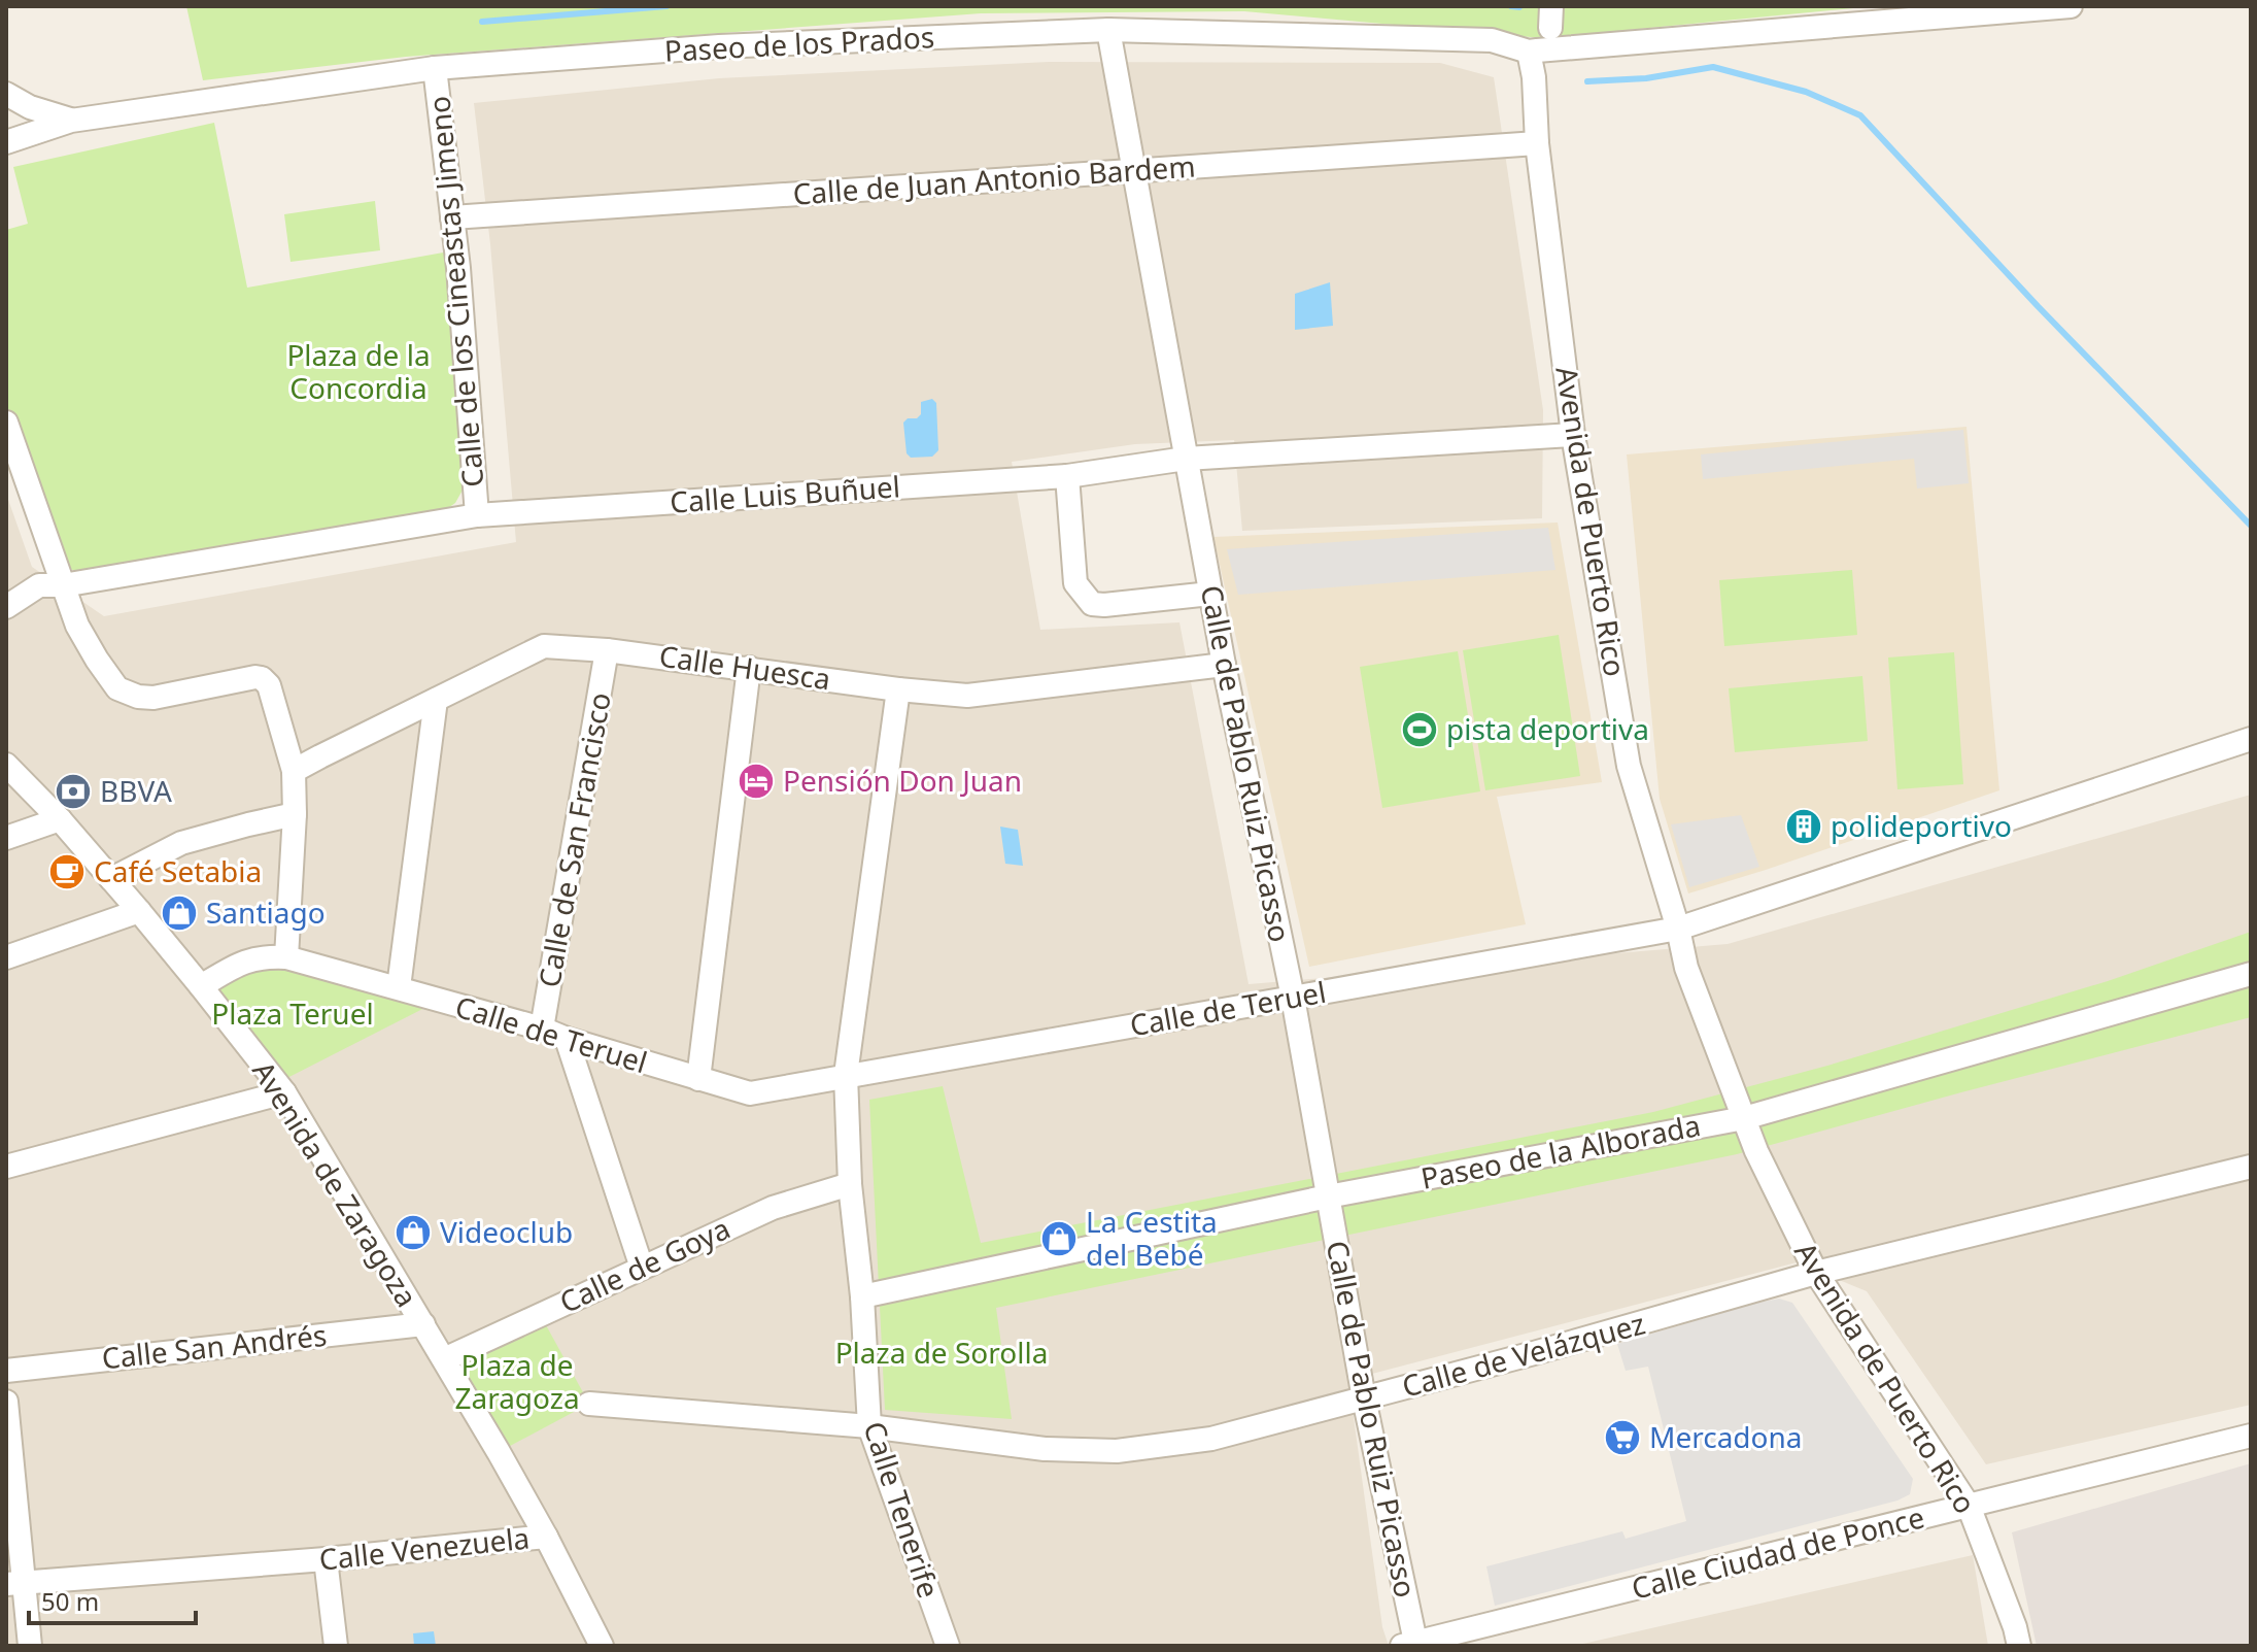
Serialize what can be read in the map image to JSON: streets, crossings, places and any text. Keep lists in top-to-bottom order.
{
  "streets": {
    "street": [
      "Paseo de los Prados",
      "Calle de Juan Antonio Bardem",
      "Calle de los Cineastas Jimeno",
      "Calle Luis Buñuel",
      "Avenida de Puerto Rico",
      "Calle Huesca",
      "Calle de Pablo Ruiz Picasso",
      "Calle de San Francisco",
      "Calle de Teruel",
      "Paseo de la Alborada",
      "Avenida de Zaragoza",
      "Calle de Goya",
      "Calle San Andrés",
      "Calle de Velázquez",
      "Calle Tenerife",
      "Calle Venezuela",
      "Calle Ciudad de Ponce"
    ]
  },
  "crossings": [
    ["Paseo de los Prados", "Calle de los Cineastas Jimeno"],
    ["Paseo de los Prados", "Avenida de Puerto Rico"],
    ["Paseo de los Prados", "Calle de Pablo Ruiz Picasso"],
    ["Calle de Juan Antonio Bardem", "Calle de los Cineastas Jimeno"],
    ["Calle de Juan Antonio Bardem", "Avenida de Puerto Rico"],
    ["Calle de Juan Antonio Bardem", "Calle de Pablo Ruiz Picasso"],
    ["Calle de los Cineastas Jimeno", "Calle Luis Buñuel"],
    ["Calle Luis Buñuel", "Avenida de Puerto Rico"],
    ["Calle Luis Buñuel", "Calle de Pablo Ruiz Picasso"],
    ["Avenida de Puerto Rico", "Calle de Teruel"],
    ["Avenida de Puerto Rico", "Paseo de la Alborada"],
    ["Avenida de Puerto Rico", "Calle de Velázquez"],
    ["Avenida de Puerto Rico", "Calle Ciudad de Ponce"],
    ["Calle Huesca", "Calle de Pablo Ruiz Picasso"],
    ["Calle Huesca", "Calle de San Francisco"],
    ["Calle Huesca", "Calle Tenerife"],
    ["Calle de Pablo Ruiz Picasso", "Calle de Teruel"],
    ["Calle de Pablo Ruiz Picasso", "Paseo de la Alborada"],
    ["Calle de Pablo Ruiz Picasso", "Calle de Velázquez"],
    ["Calle de Pablo Ruiz Picasso", "Calle Ciudad de Ponce"],
    ["Calle de San Francisco", "Calle de Teruel"],
    ["Calle de Teruel", "Avenida de Zaragoza"],
    ["Calle de Teruel", "Calle Tenerife"],
    ["Paseo de la Alborada", "Calle Tenerife"],
    ["Avenida de Zaragoza", "Calle de Goya"],
    ["Avenida de Zaragoza", "Calle San Andrés"],
    ["Avenida de Zaragoza", "Calle Venezuela"],
    ["Calle de Goya", "Calle Tenerife"],
    ["Calle de Velázquez", "Calle Tenerife"]
  ],
  "parks": [
    "Plaza de la Concordia",
    "Plaza Teruel",
    "Plaza de Sorolla",
    "Plaza de Zaragoza"
  ],
  "places": {
    "sports": ["pista deportiva"],
    "hotel": ["Pensión Don Juan"],
    "bank": ["BBVA"],
    "building": ["polideportivo"],
    "cafe": ["Café Setabia"],
    "shop": ["Santiago", "Videoclub", "La Cestita del Bebé"],
    "supermarket": ["Mercadona"]
  },
  "scale_bar": "50 m"
}
